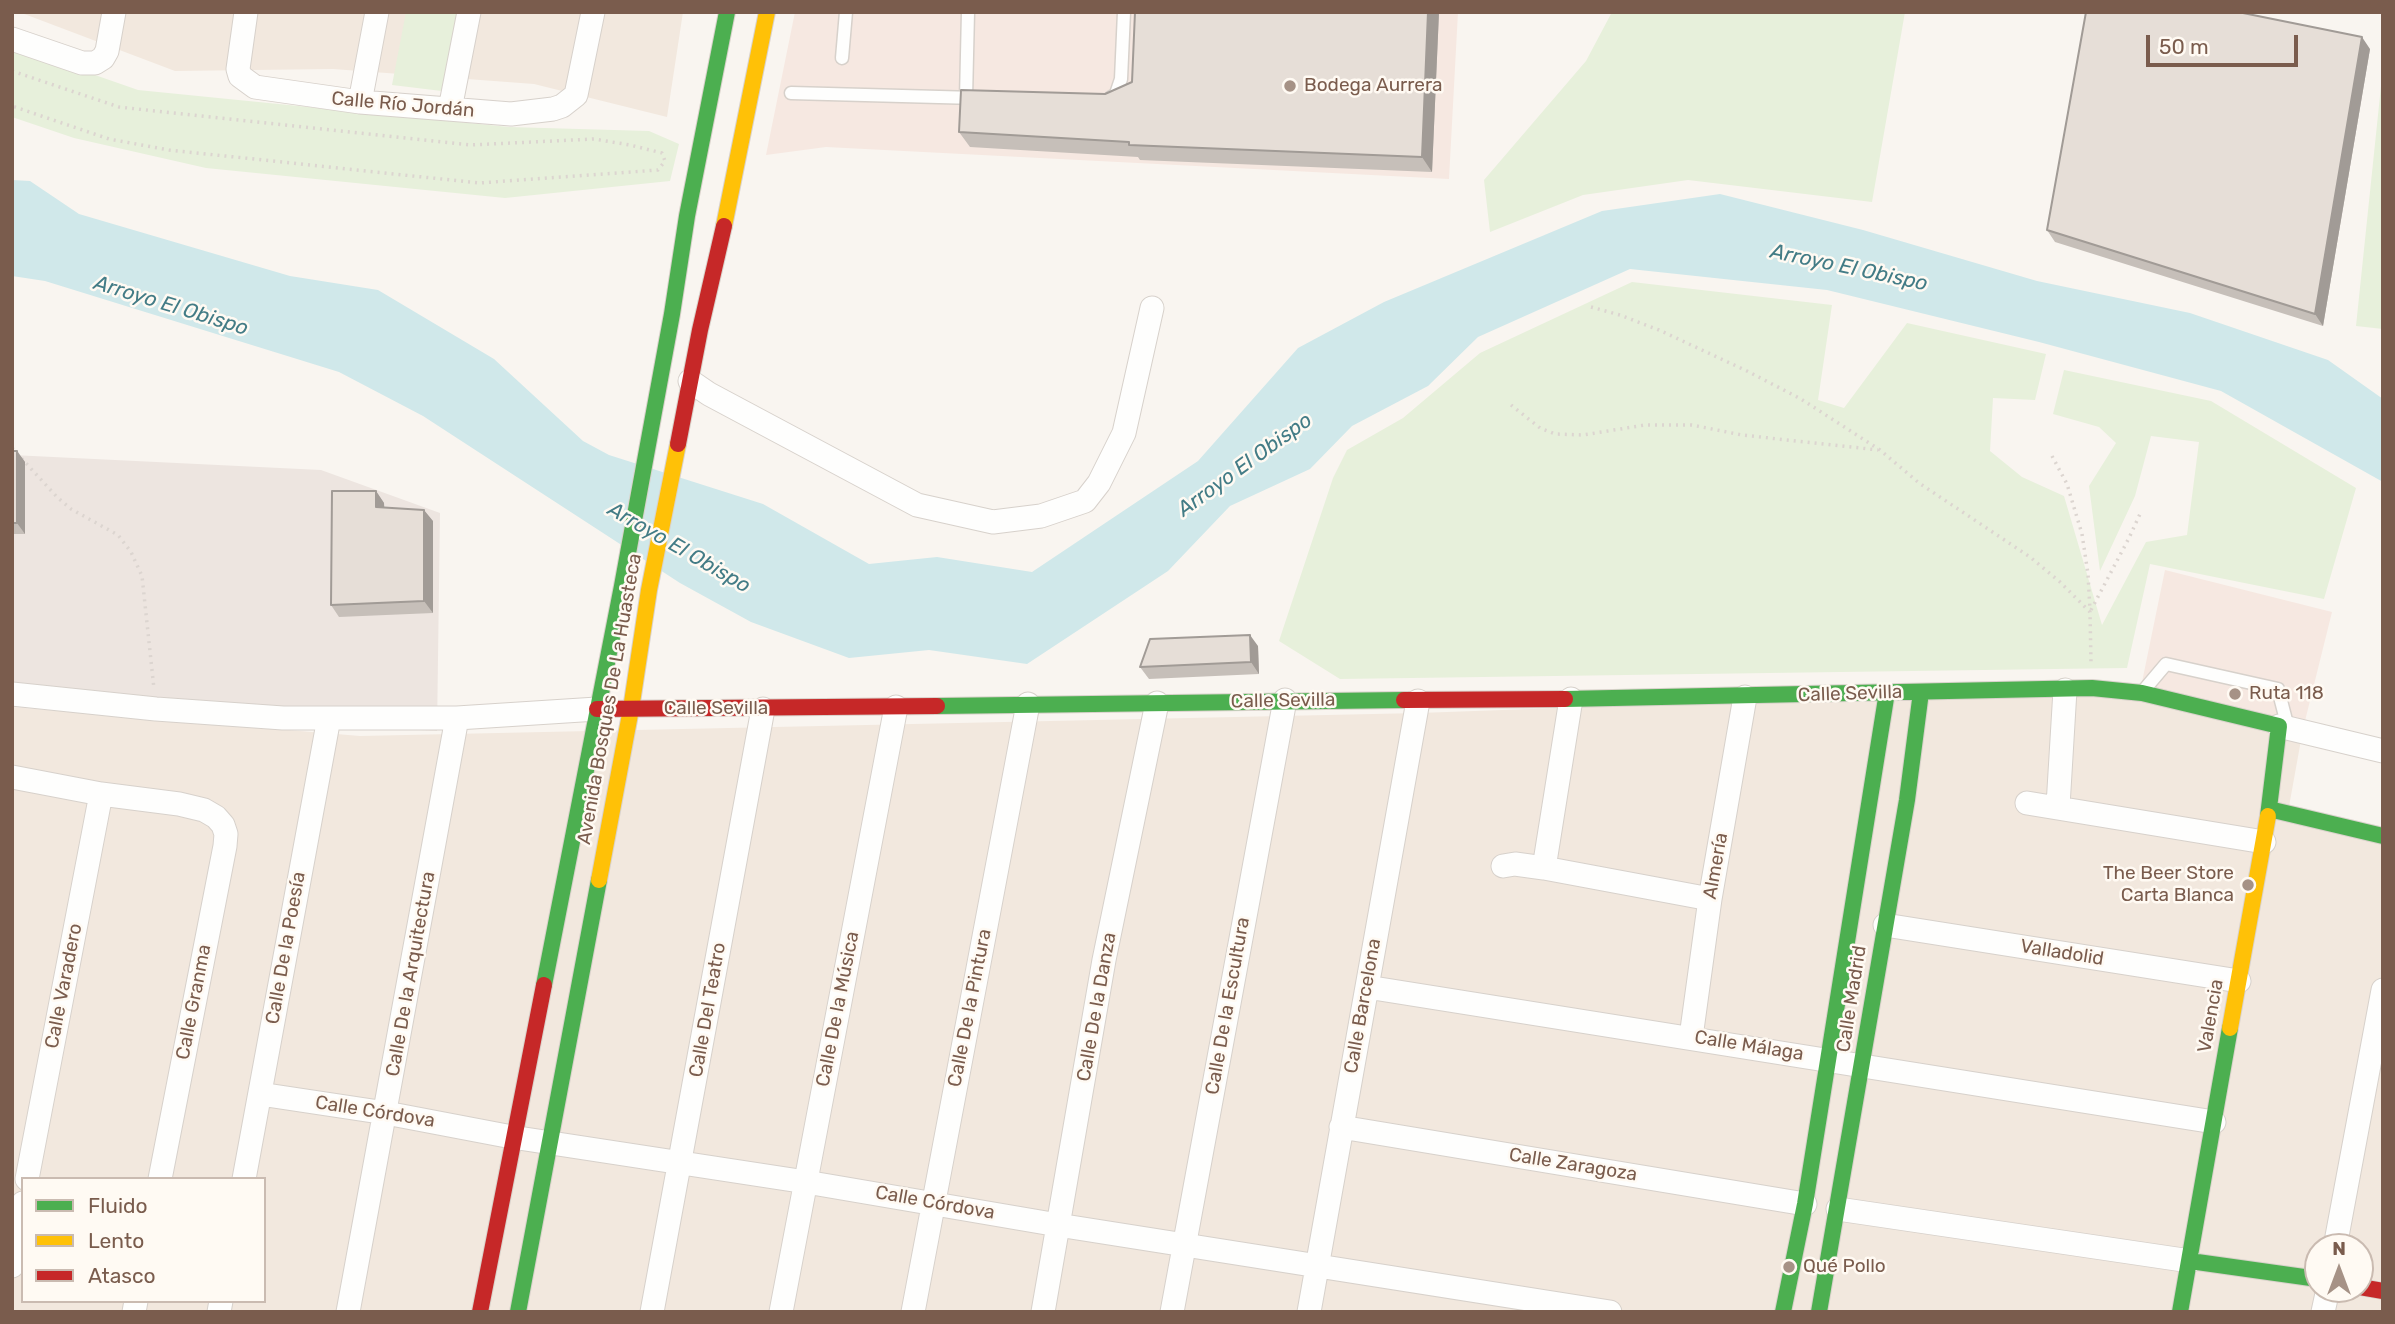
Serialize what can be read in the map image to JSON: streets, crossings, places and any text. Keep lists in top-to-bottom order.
{
  "streets": {
    "street": [
      "Calle Río Jordán",
      "Calle Sevilla",
      "Avenida Bosques De La Huasteca",
      "Almería",
      "Calle De la Poesía",
      "Valladolid",
      "Calle De la Arquitectura",
      "Calle Varadero",
      "Calle Madrid",
      "Calle Granma",
      "Calle De la Escultura",
      "Calle Barcelona",
      "Calle De la Danza",
      "Calle De la Pintura",
      "Calle De la Música",
      "Calle Del Teatro",
      "Valencia",
      "Calle Málaga",
      "Calle Córdova",
      "Calle Zaragoza"
    ]
  },
  "crossings": [
    ["Calle Sevilla", "Avenida Bosques De La Huasteca"],
    ["Calle Sevilla", "Almería"],
    ["Calle Sevilla", "Calle De la Poesía"],
    ["Calle Sevilla", "Calle De la Arquitectura"],
    ["Calle Sevilla", "Calle Madrid"],
    ["Calle Sevilla", "Calle De la Escultura"],
    ["Calle Sevilla", "Calle Barcelona"],
    ["Calle Sevilla", "Calle De la Danza"],
    ["Calle Sevilla", "Calle De la Pintura"],
    ["Calle Sevilla", "Calle De la Música"],
    ["Calle Sevilla", "Calle Del Teatro"],
    ["Calle Sevilla", "Valencia"],
    ["Avenida Bosques De La Huasteca", "Calle Córdova"],
    ["Almería", "Calle Málaga"],
    ["Calle De la Poesía", "Calle Córdova"],
    ["Valladolid", "Calle Madrid"],
    ["Valladolid", "Valencia"],
    ["Calle De la Arquitectura", "Calle Córdova"],
    ["Calle Varadero", "Calle Granma"],
    ["Calle Madrid", "Calle Málaga"],
    ["Calle Madrid", "Calle Zaragoza"],
    ["Calle De la Escultura", "Calle Córdova"],
    ["Calle Barcelona", "Calle Málaga"],
    ["Calle Barcelona", "Calle Córdova"],
    ["Calle Barcelona", "Calle Zaragoza"],
    ["Calle De la Danza", "Calle Córdova"],
    ["Calle De la Pintura", "Calle Córdova"],
    ["Calle De la Música", "Calle Córdova"],
    ["Calle Del Teatro", "Calle Córdova"],
    ["Valencia", "Calle Málaga"]
  ],
  "water": ["Arroyo El Obispo"],
  "places": [
    "Bodega Aurrera",
    "Ruta 118",
    "The Beer Store Carta Blanca",
    "Qué Pollo"
  ],
  "legend": ["Fluido", "Lento", "Atasco"],
  "scale_bar": "50 m",
  "north": "top"
}
